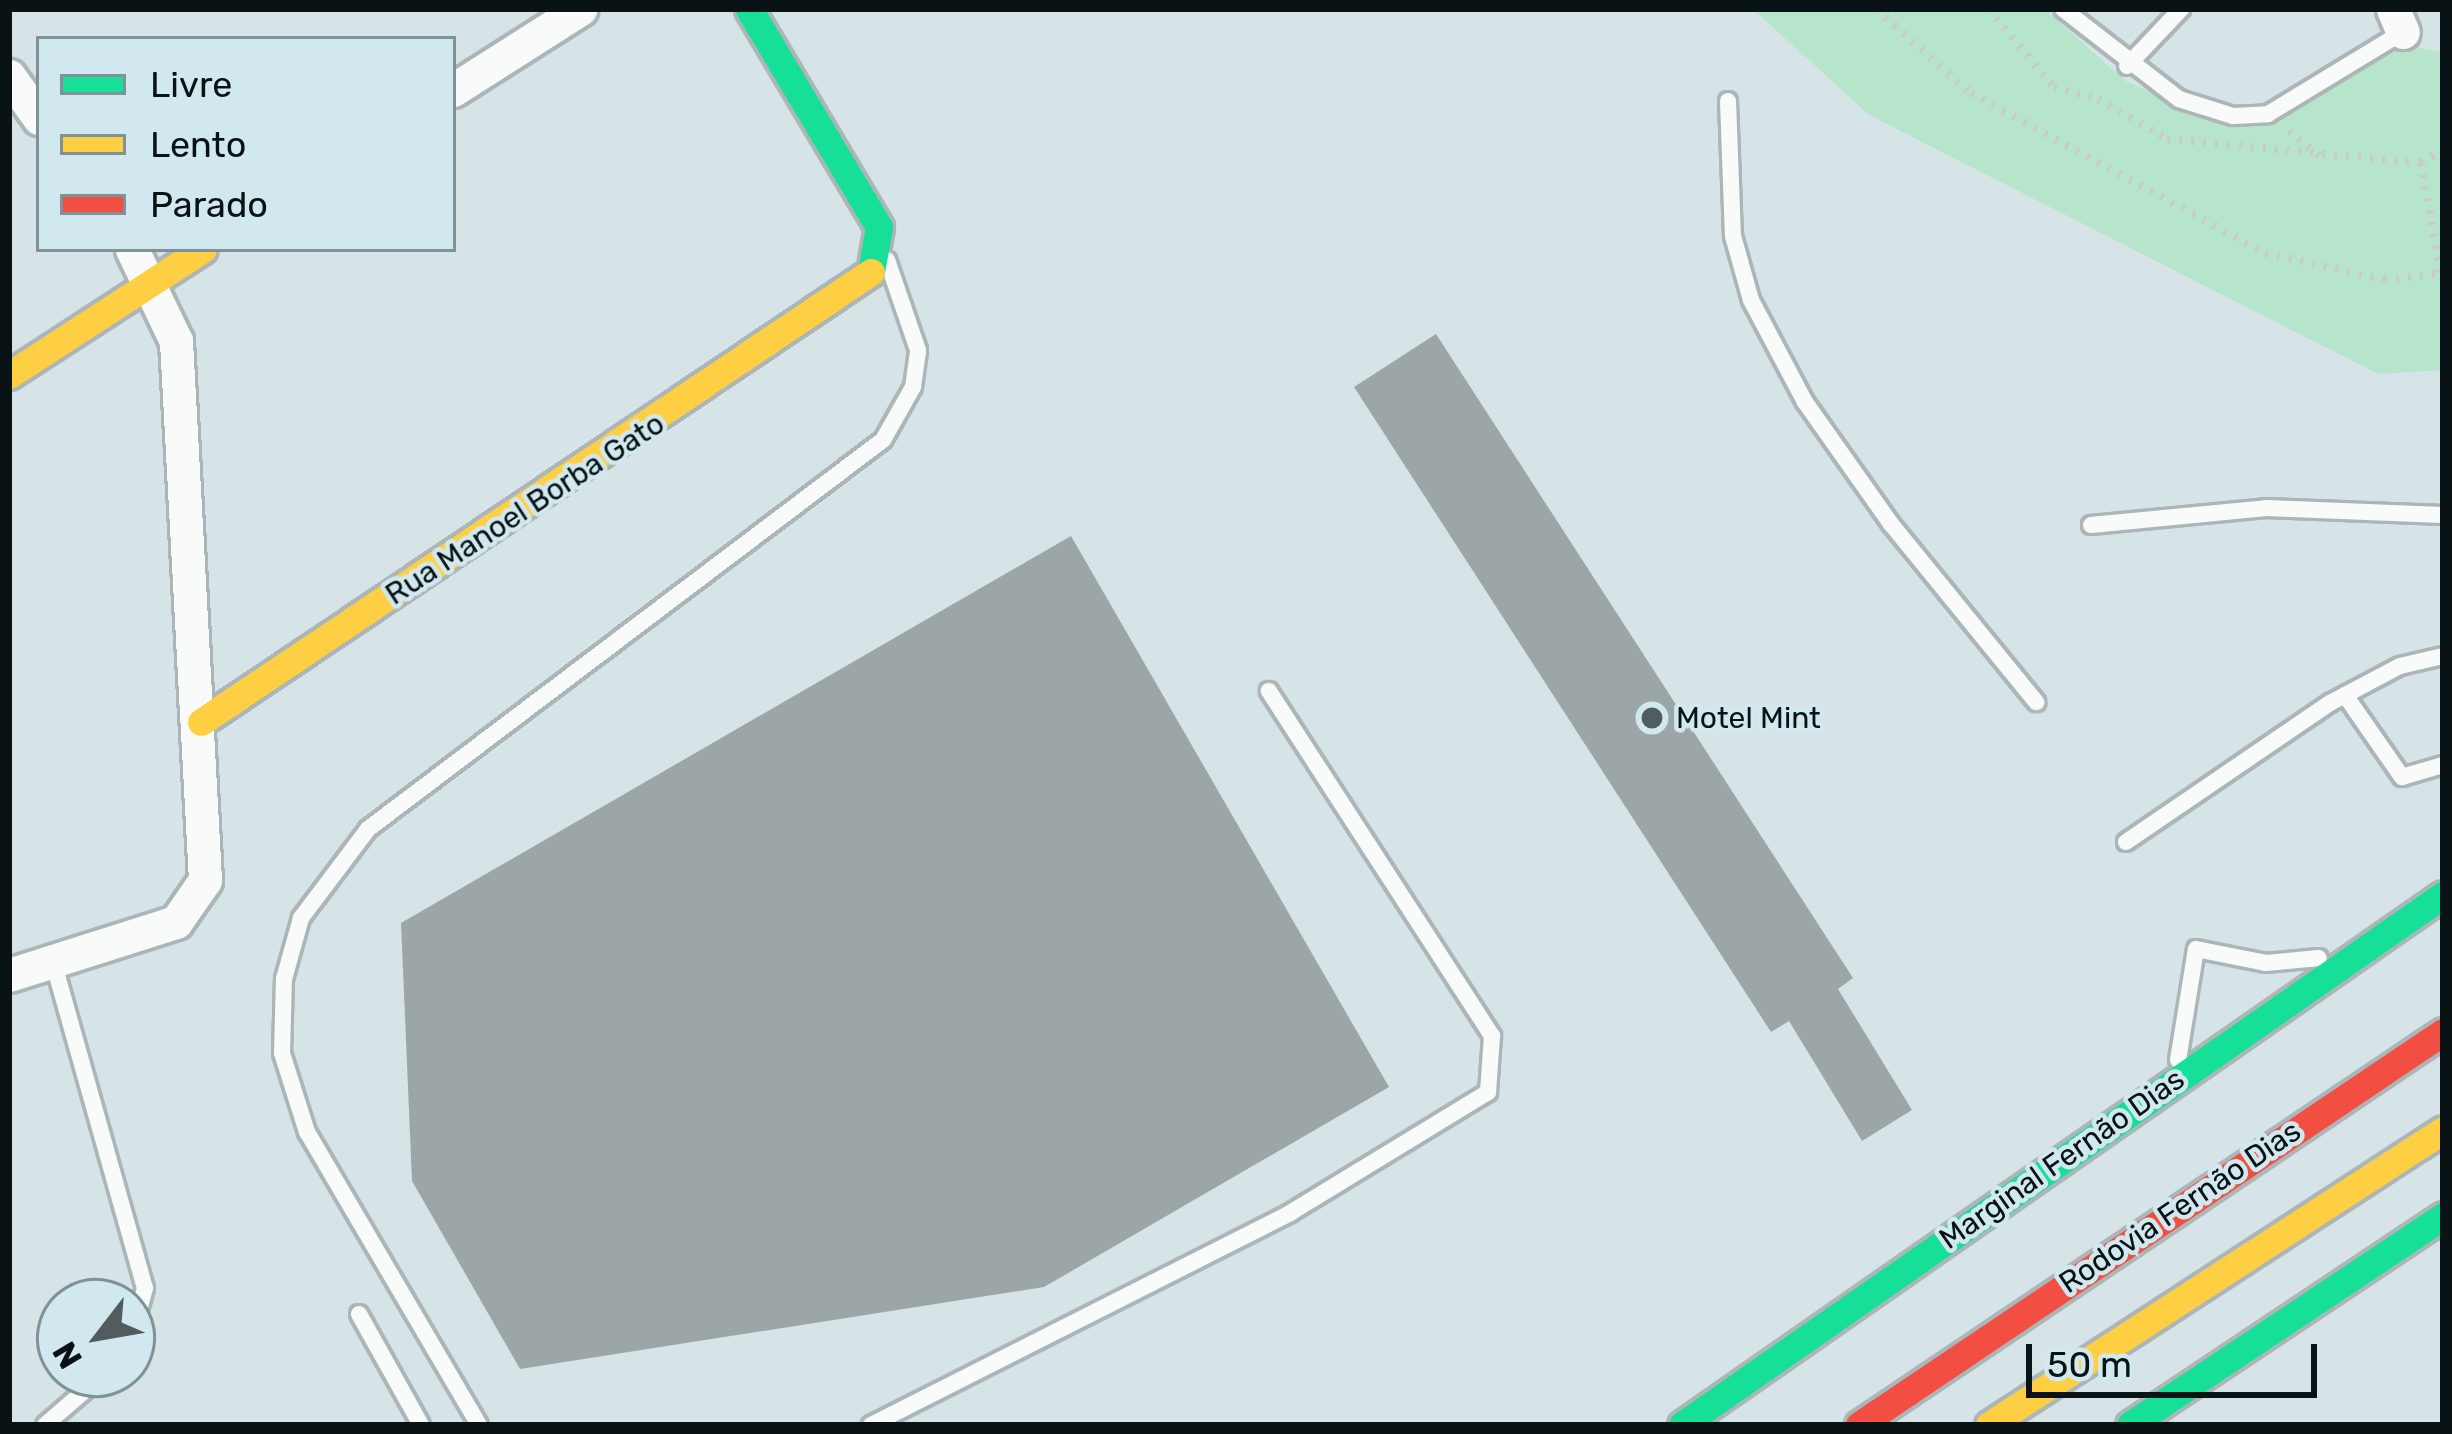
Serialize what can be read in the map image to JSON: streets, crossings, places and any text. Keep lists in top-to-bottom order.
{
  "streets": {
    "main road": ["Rua Manoel Borba Gato", "Marginal Fernão Dias", "Rodovia Fernão Dias"]
  },
  "places": ["Motel Mint"],
  "legend": ["Livre", "Lento", "Parado"],
  "scale_bar": "50 m",
  "north": "bottom left"
}
